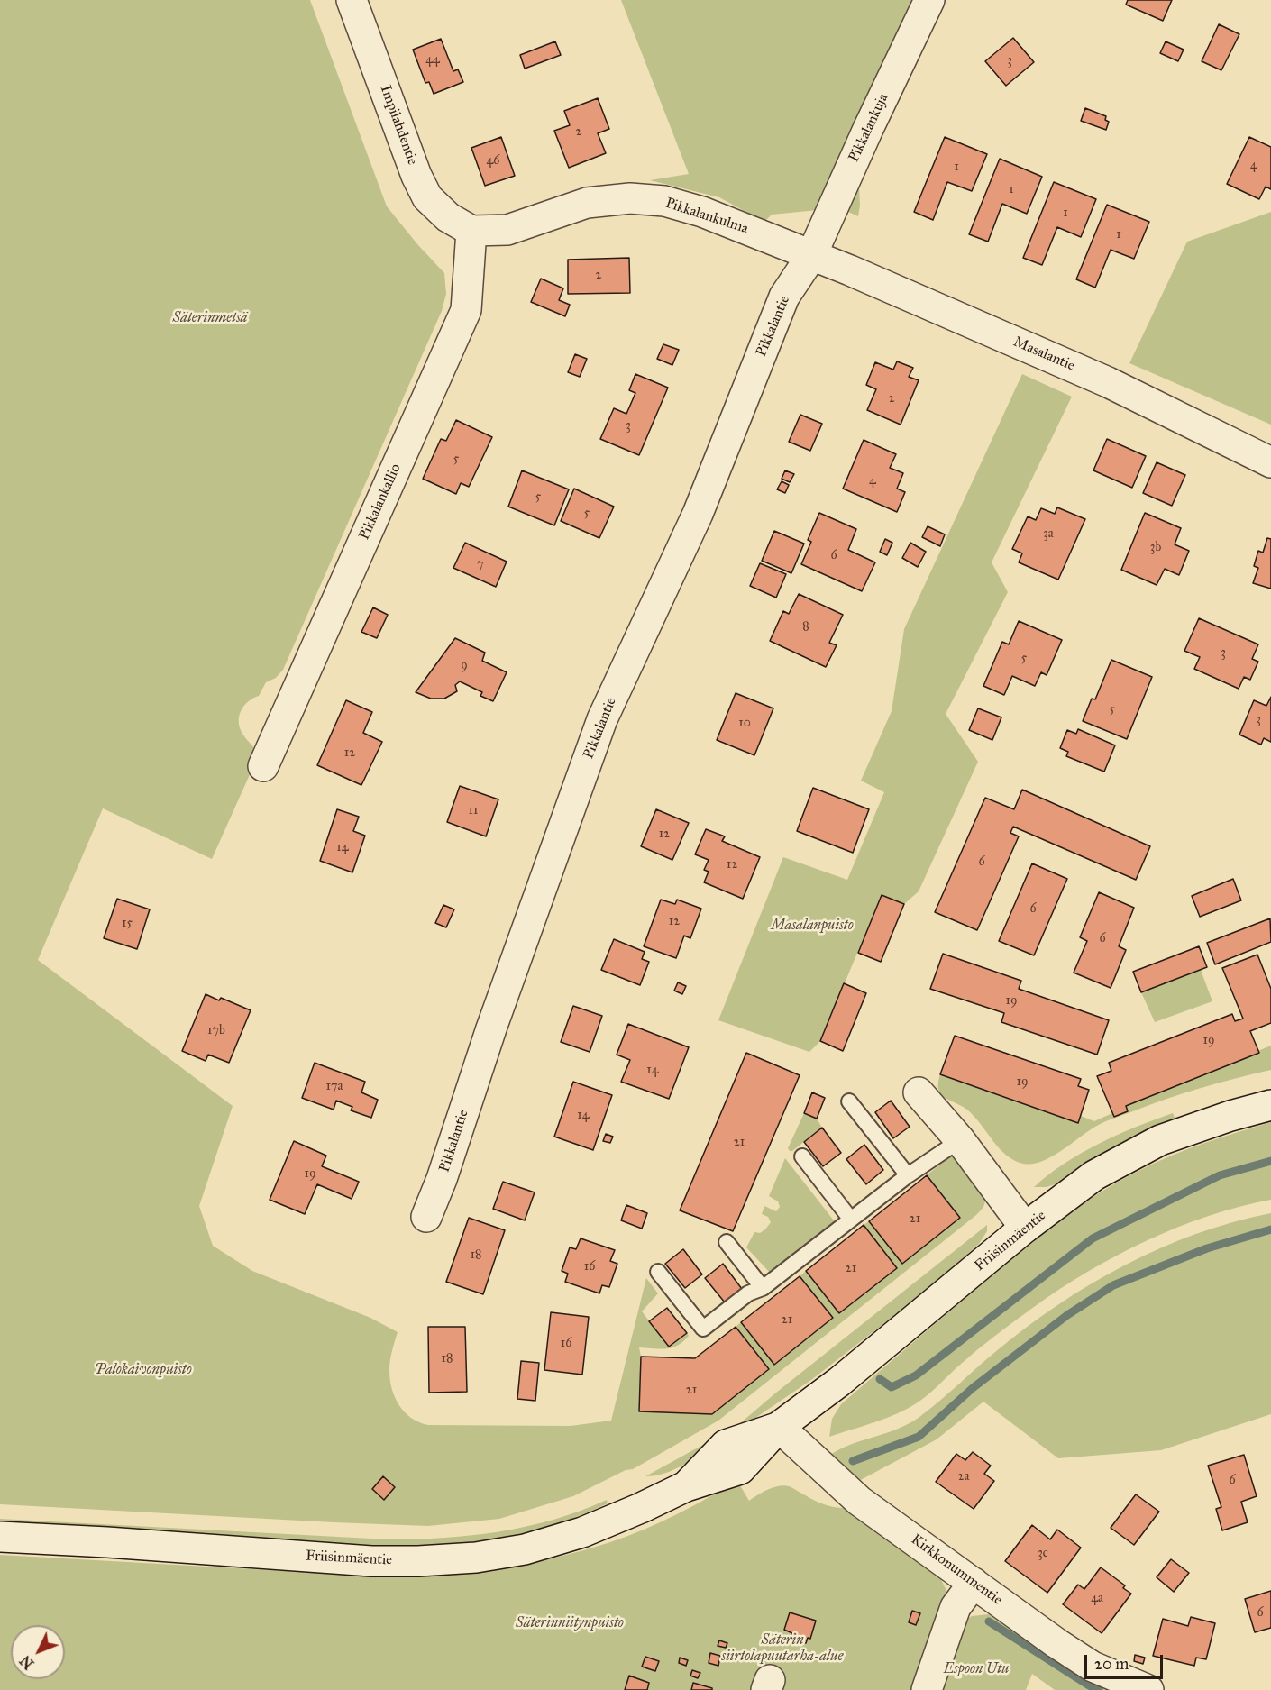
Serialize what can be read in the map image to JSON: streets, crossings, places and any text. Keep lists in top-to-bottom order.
{
  "streets": {
    "street": [
      "Impilahdentie",
      "Pikkalankuja",
      "Pikkalankulma",
      "Pikkalantie",
      "Masalantie",
      "Pikkalankallio",
      "Friisinmäentie",
      "Kirkkonummentie"
    ]
  },
  "crossings": [
    ["Impilahdentie", "Pikkalankulma"],
    ["Impilahdentie", "Pikkalankallio"],
    ["Pikkalankuja", "Pikkalankulma"],
    ["Pikkalankuja", "Pikkalantie"],
    ["Pikkalankuja", "Masalantie"],
    ["Pikkalankulma", "Pikkalantie"],
    ["Pikkalankulma", "Masalantie"],
    ["Pikkalankulma", "Pikkalankallio"],
    ["Pikkalantie", "Masalantie"],
    ["Friisinmäentie", "Kirkkonummentie"]
  ],
  "parks": [
    "Säterinmetsä",
    "Masalanpuisto",
    "Palokaivonpuisto",
    "Säterinniitynpuisto",
    "Säterin siirtolapuutarha-alue",
    "Espoon Utu"
  ],
  "house_numbers": [
    "44",
    "3",
    "2",
    "46",
    "4",
    "1",
    "1",
    "1",
    "1",
    "2",
    "2",
    "3",
    "5",
    "4",
    "5",
    "5",
    "3a",
    "3b",
    "6",
    "7",
    "8",
    "3",
    "5",
    "9",
    "5",
    "3",
    "10",
    "12",
    "11",
    "12",
    "14",
    "6",
    "12",
    "6",
    "12",
    "15",
    "6",
    "19",
    "17b",
    "19",
    "14",
    "19",
    "17a",
    "14",
    "21",
    "19",
    "21",
    "18",
    "16",
    "21",
    "21",
    "16",
    "18",
    "21",
    "2a",
    "6",
    "3c",
    "4a",
    "6"
  ],
  "scale_bar": "20 m",
  "north": "bottom left"
}
